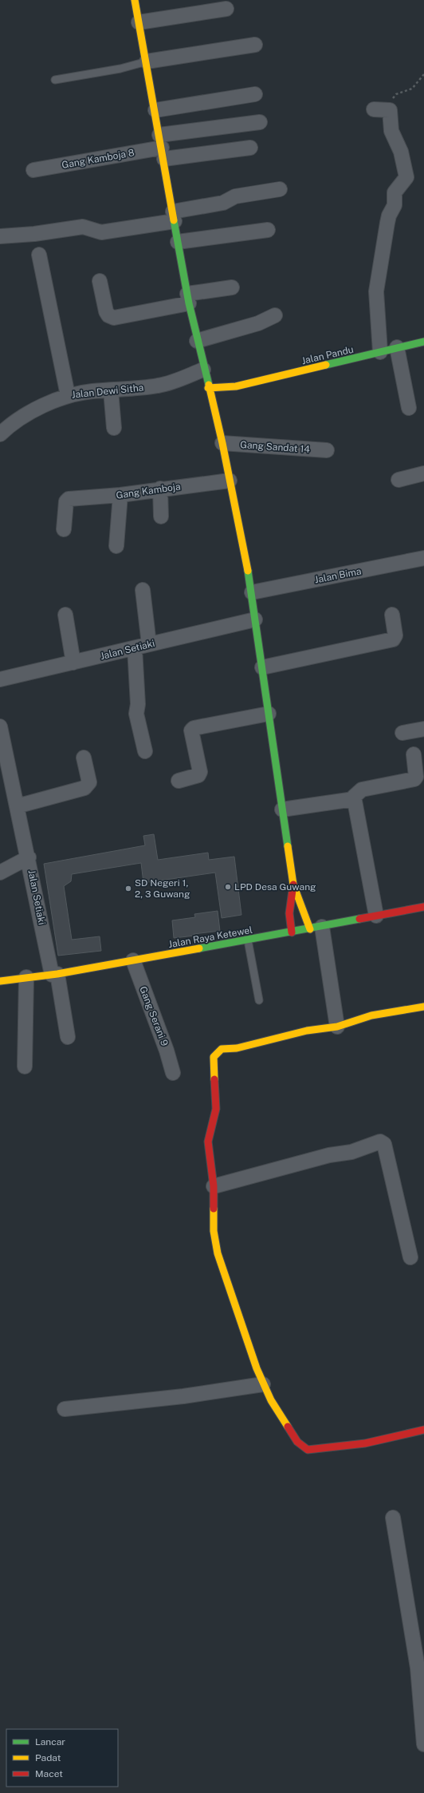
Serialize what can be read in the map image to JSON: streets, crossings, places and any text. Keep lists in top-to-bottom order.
{
  "streets": {
    "street": [
      "Gang Kamboja 8",
      "Jalan Pandu",
      "Jalan Dewi Sitha",
      "Gang Sandat 14",
      "Gang Kamboja",
      "Jalan Bima",
      "Jalan Setiaki",
      "Jalan Raya Ketewel",
      "Gang Serani 9"
    ]
  },
  "crossings": [
    ["Jalan Setiaki", "Jalan Raya Ketewel"],
    ["Jalan Raya Ketewel", "Gang Serani 9"]
  ],
  "places": ["LPD Desa Guwang", "SD Negeri 1, 2, 3 Guwang"],
  "legend": ["Lancar", "Padat", "Macet"]
}
